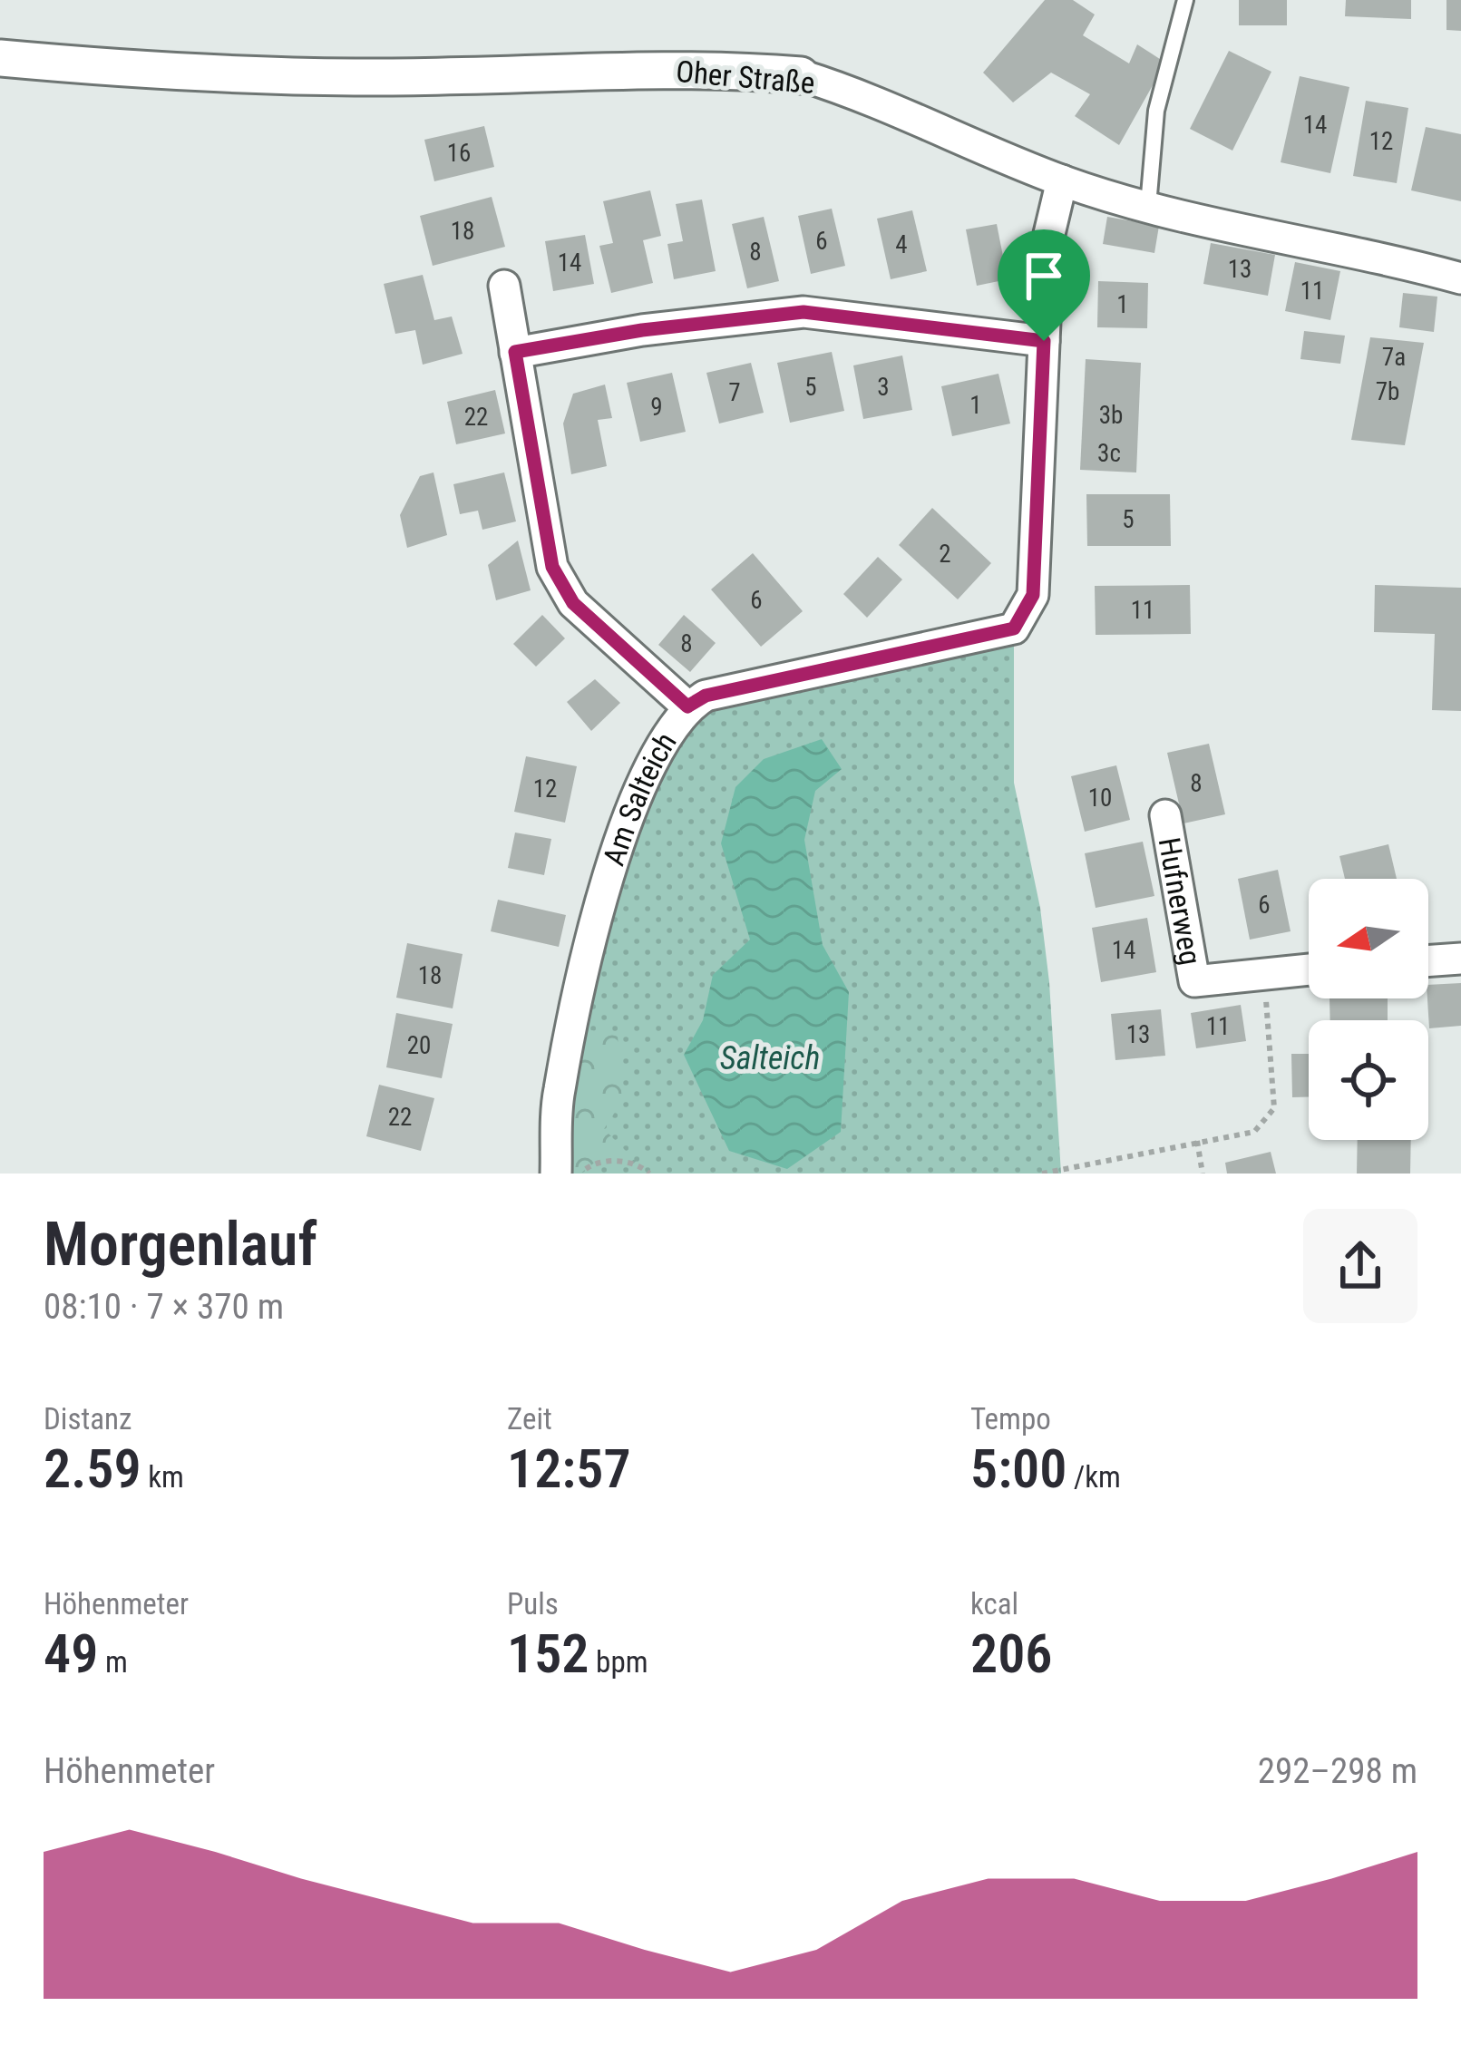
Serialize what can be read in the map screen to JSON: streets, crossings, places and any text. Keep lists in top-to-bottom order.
{
  "streets": {
    "street": ["Oher Straße", "Am Salteich", "Hufnerweg"]
  },
  "crossings": [
    ["Oher Straße", "Am Salteich"]
  ],
  "water": ["Salteich"],
  "house_numbers": [
    "14",
    "12",
    "16",
    "18",
    "6",
    "4",
    "8",
    "14",
    "13",
    "11",
    "1",
    "7a",
    "5",
    "3",
    "7b",
    "7",
    "1",
    "9",
    "3b",
    "22",
    "3c",
    "5",
    "2",
    "6",
    "11",
    "8",
    "8",
    "12",
    "10",
    "6",
    "14",
    "18",
    "11",
    "13",
    "20",
    "22"
  ],
  "north": "left",
  "page": {
    "heading": ["Morgenlauf", "08:10 · 7 × 370 m"],
    "stats": [
      ["Distanz", "2.59 km"],
      ["Zeit", "12:57"],
      ["Tempo", "5:00 /km"],
      ["Höhenmeter", "49 m"],
      ["Puls", "152 bpm"],
      ["kcal", "206"]
    ],
    "chart": ["Höhenmeter", "292–298 m"]
  }
}
